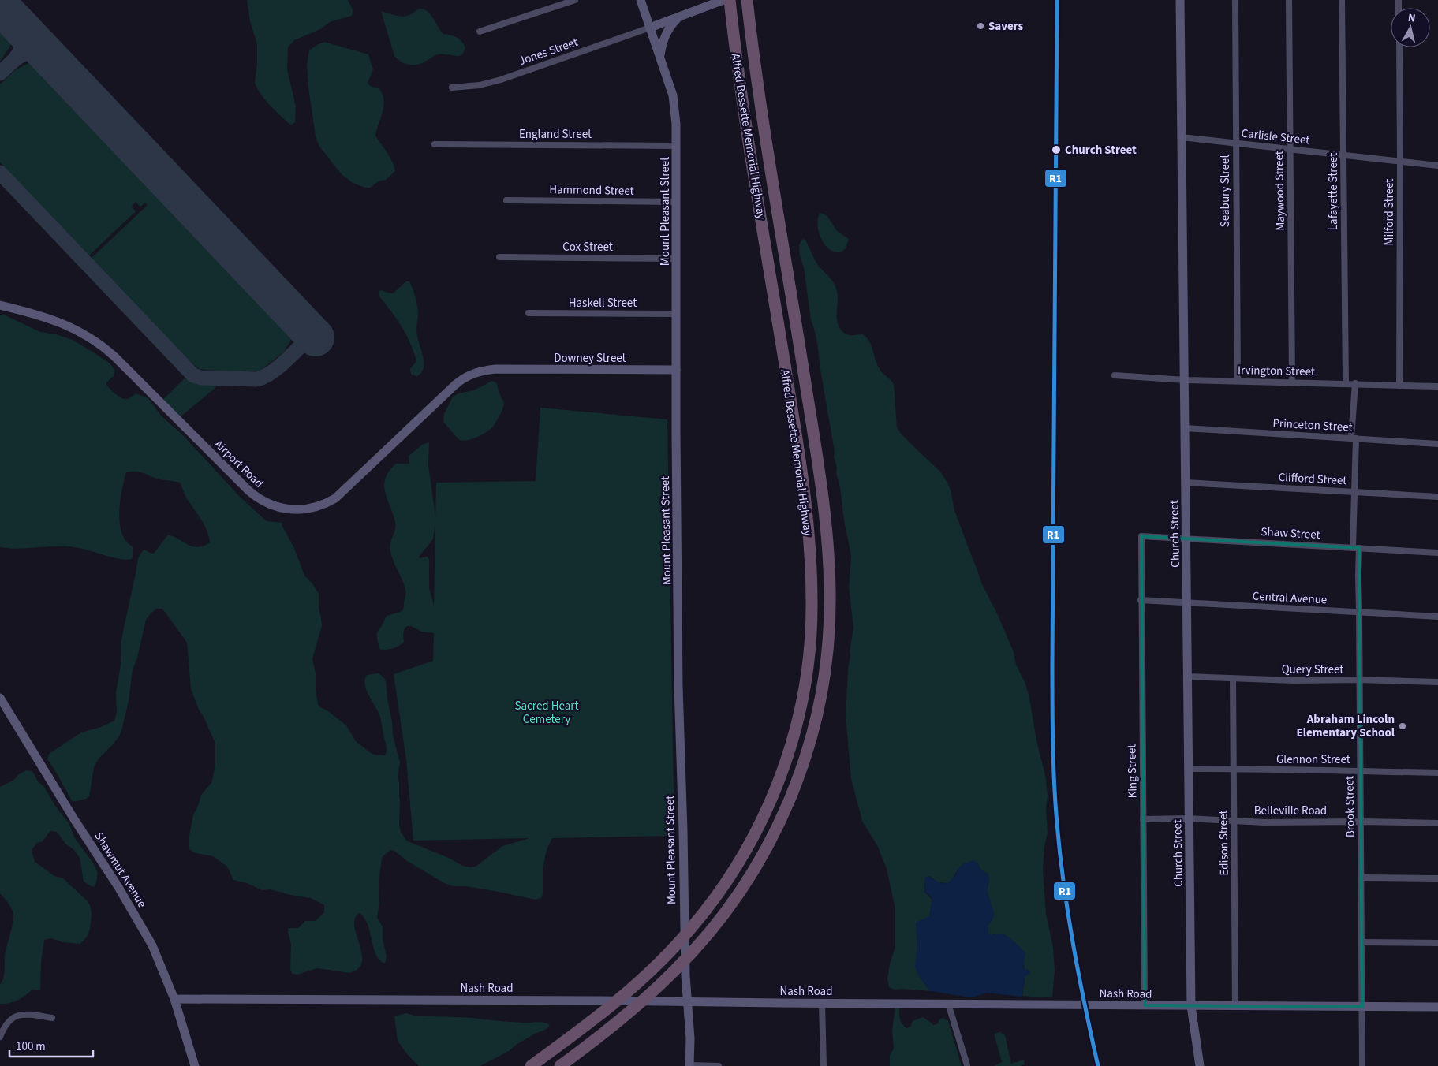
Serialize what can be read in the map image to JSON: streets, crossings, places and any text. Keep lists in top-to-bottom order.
{
  "streets": {
    "highway": ["Alfred Bessette Memorial Highway"],
    "main road": [
      "Mount Pleasant Street",
      "Downey Street",
      "Airport Road",
      "Church Street",
      "Shawmut Avenue",
      "Nash Road"
    ],
    "street": [
      "Jones Street",
      "England Street",
      "Carlisle Street",
      "Hammond Street",
      "Seabury Street",
      "Maywood Street",
      "Lafayette Street",
      "Milford Street",
      "Cox Street",
      "Haskell Street",
      "Irvington Street",
      "Princeton Street",
      "Clifford Street",
      "Shaw Street",
      "Central Avenue",
      "Query Street",
      "Glennon Street",
      "King Street",
      "Brook Street",
      "Belleville Road",
      "Edison Street"
    ]
  },
  "crossings": [
    ["Jones Street", "Mount Pleasant Street"],
    ["England Street", "Mount Pleasant Street"],
    ["Carlisle Street", "Seabury Street"],
    ["Carlisle Street", "Maywood Street"],
    ["Carlisle Street", "Lafayette Street"],
    ["Carlisle Street", "Milford Street"],
    ["Carlisle Street", "Church Street"],
    ["Hammond Street", "Mount Pleasant Street"],
    ["Seabury Street", "Irvington Street"],
    ["Maywood Street", "Irvington Street"],
    ["Lafayette Street", "Irvington Street"],
    ["Mount Pleasant Street", "Cox Street"],
    ["Mount Pleasant Street", "Haskell Street"],
    ["Mount Pleasant Street", "Downey Street"],
    ["Mount Pleasant Street", "Nash Road"],
    ["Milford Street", "Irvington Street"],
    ["Downey Street", "Airport Road"],
    ["Irvington Street", "Church Street"],
    ["Irvington Street", "Brook Street"],
    ["Princeton Street", "Church Street"],
    ["Princeton Street", "Brook Street"],
    ["Clifford Street", "Church Street"],
    ["Clifford Street", "Brook Street"],
    ["Shaw Street", "Church Street"],
    ["Shaw Street", "King Street"],
    ["Shaw Street", "Brook Street"],
    ["Church Street", "Central Avenue"],
    ["Church Street", "Query Street"],
    ["Church Street", "Glennon Street"],
    ["Church Street", "Belleville Road"],
    ["Church Street", "Nash Road"],
    ["Central Avenue", "King Street"],
    ["Central Avenue", "Brook Street"],
    ["Query Street", "Brook Street"],
    ["Query Street", "Edison Street"],
    ["Glennon Street", "Brook Street"],
    ["Glennon Street", "Edison Street"],
    ["King Street", "Belleville Road"],
    ["King Street", "Nash Road"],
    ["Brook Street", "Belleville Road"],
    ["Brook Street", "Nash Road"],
    ["Belleville Road", "Edison Street"],
    ["Edison Street", "Nash Road"],
    ["Shawmut Avenue", "Nash Road"]
  ],
  "parks": ["Sacred Heart Cemetery"],
  "places": ["Savers", "Church Street", "Abraham Lincoln Elementary School"],
  "lines": ["transit line R1"],
  "scale_bar": "100 m",
  "north": "top"
}
